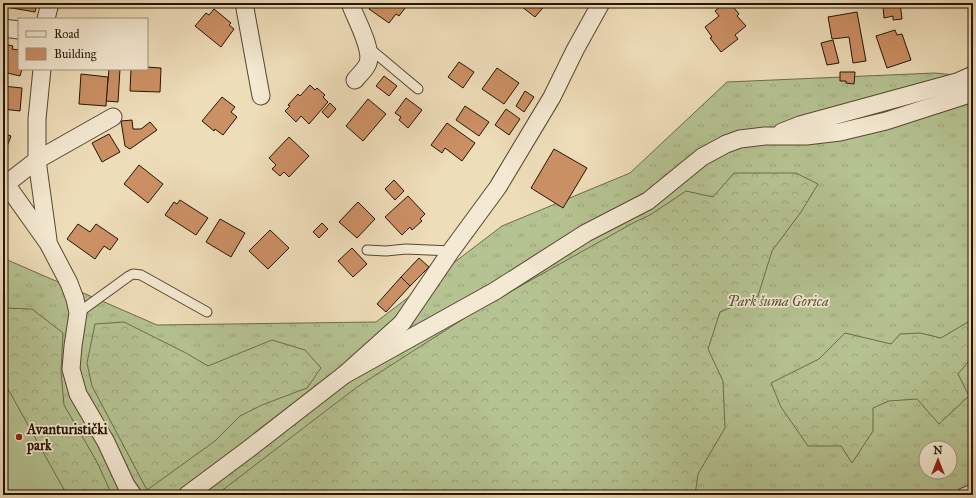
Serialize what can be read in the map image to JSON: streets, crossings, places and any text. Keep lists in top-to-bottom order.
{
  "parks": ["Park šuma Gorica"],
  "places": ["Avanturistički park"],
  "legend": ["Road", "Building"],
  "north": "top"
}
